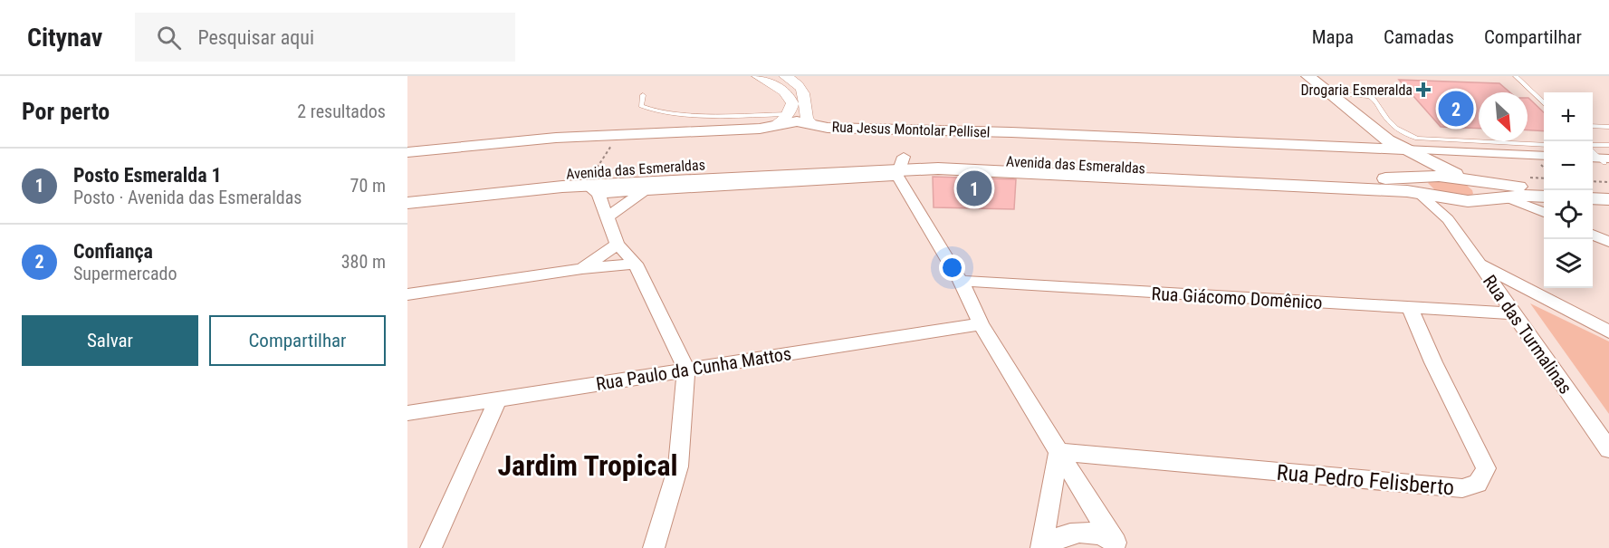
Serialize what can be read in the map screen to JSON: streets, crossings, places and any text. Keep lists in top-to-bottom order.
{
  "streets": {
    "main road": ["Rua Jesus Montolar Pellisel", "Avenida das Esmeraldas"],
    "street": [
      "Rua Giácomo Domênico",
      "Rua das Turmalinas",
      "Rua Paulo da Cunha Mattos",
      "Rua Pedro Felisberto"
    ]
  },
  "crossings": [
    ["Avenida das Esmeraldas", "Rua das Turmalinas"],
    ["Rua Giácomo Domênico", "Rua das Turmalinas"],
    ["Rua Giácomo Domênico", "Rua Pedro Felisberto"]
  ],
  "districts": ["Jardim Tropical"],
  "places": {
    "health": ["Drogaria Esmeralda"]
  },
  "north": "bottom right",
  "page": {
    "header": "Citynav",
    "search": "Pesquisar aqui",
    "nav": ["Mapa", "Camadas", "Compartilhar"],
    "heading": ["Por perto", "2 resultados"],
    "pins": ["2", "1"],
    "map_buttons": ["+", "−"],
    "list": [
      {
        "mark": "1",
        "name": "Posto Esmeralda 1",
        "note": "Posto · Avenida das Esmeraldas",
        "value": "70 m"
      },
      {
        "mark": "2",
        "name": "Confiança",
        "note": "Supermercado",
        "value": "380 m"
      }
    ],
    "buttons": ["Salvar", "Compartilhar"]
  }
}
